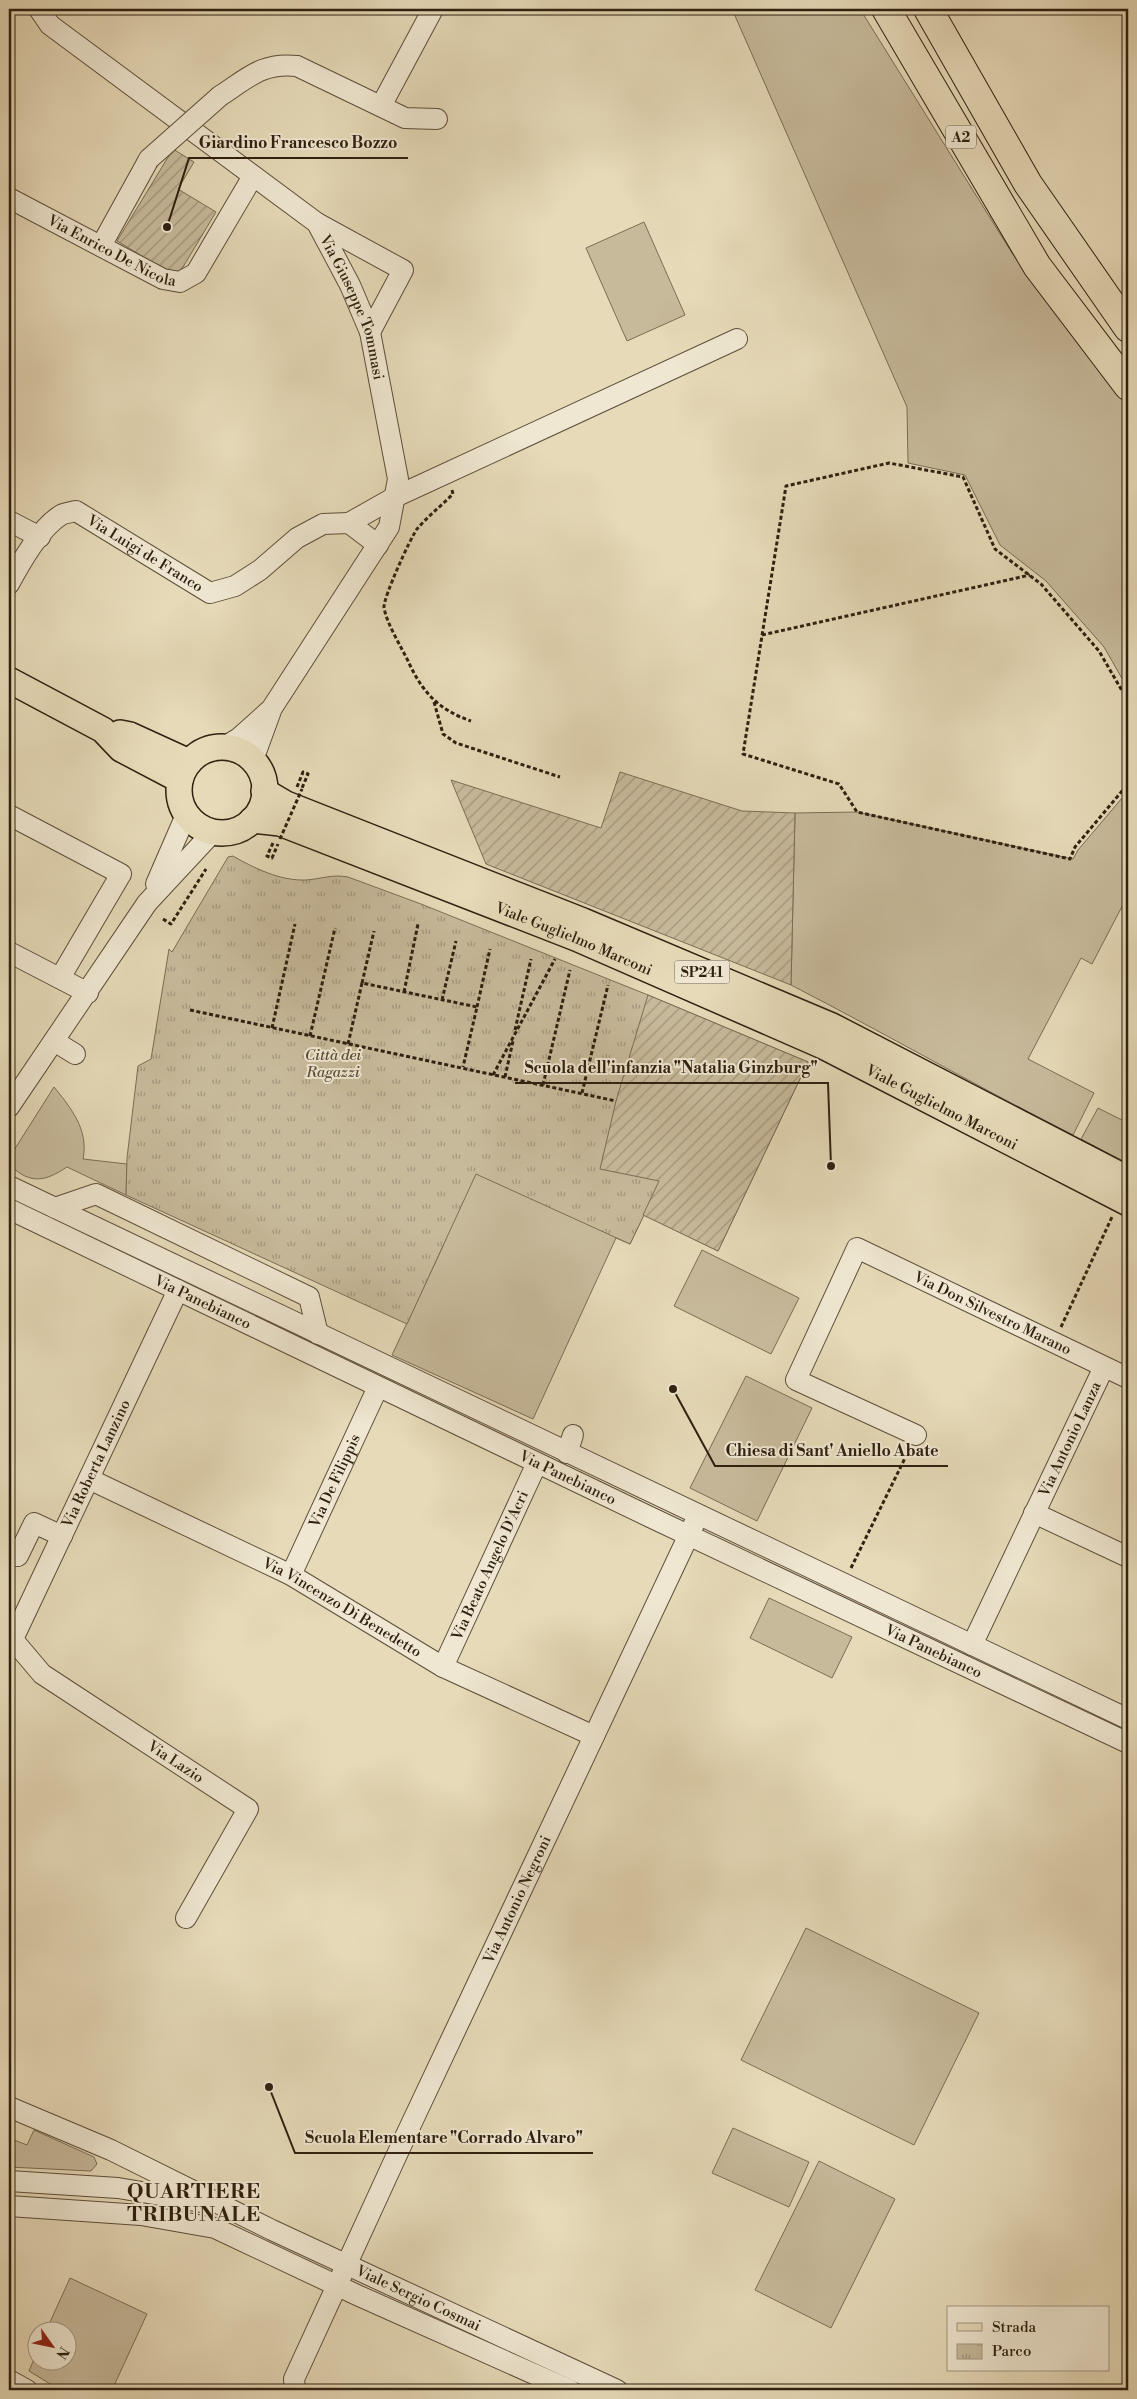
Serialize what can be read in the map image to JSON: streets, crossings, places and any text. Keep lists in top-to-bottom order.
{
  "streets": {
    "highway": ["A2"],
    "main road": ["Viale Guglielmo Marconi", "SP241"],
    "street": [
      "Via Enrico De Nicola",
      "Via Giuseppe Tommasi",
      "Via Luigi de Franco",
      "Via Panebianco",
      "Via Don Silvestro Marano",
      "Via Antonio Lanza",
      "Via Roberta Lanzino",
      "Via De Filippis",
      "Via Beato Angelo D'Acri",
      "Via Vincenzo Di Benedetto",
      "Via Lazio",
      "Via Antonio Negroni",
      "Viale Sergio Cosmai"
    ]
  },
  "crossings": [
    ["Via Enrico De Nicola", "Via Giuseppe Tommasi"],
    ["Via Giuseppe Tommasi", "Viale Guglielmo Marconi"],
    ["Via Panebianco", "Via Antonio Lanza"],
    ["Via Panebianco", "Via Roberta Lanzino"],
    ["Via Panebianco", "Via De Filippis"],
    ["Via Panebianco", "Via Beato Angelo D'Acri"],
    ["Via Panebianco", "Via Antonio Negroni"],
    ["Via Don Silvestro Marano", "Via Antonio Lanza"],
    ["Via Roberta Lanzino", "Via Vincenzo Di Benedetto"],
    ["Via Roberta Lanzino", "Via Lazio"],
    ["Via De Filippis", "Via Vincenzo Di Benedetto"],
    ["Via Beato Angelo D'Acri", "Via Vincenzo Di Benedetto"],
    ["Via Vincenzo Di Benedetto", "Via Antonio Negroni"],
    ["Via Antonio Negroni", "Viale Sergio Cosmai"]
  ],
  "districts": ["QUARTIERE TRIBUNALE"],
  "parks": ["Città dei Ragazzi"],
  "places": [
    "Giardino Francesco Bozzo",
    "Scuola dell'infanzia \"Natalia Ginzburg\"",
    "Chiesa di Sant' Aniello Abate",
    "Scuola Elementare \"Corrado Alvaro\""
  ],
  "legend": ["Strada", "Parco"],
  "north": "bottom right"
}
